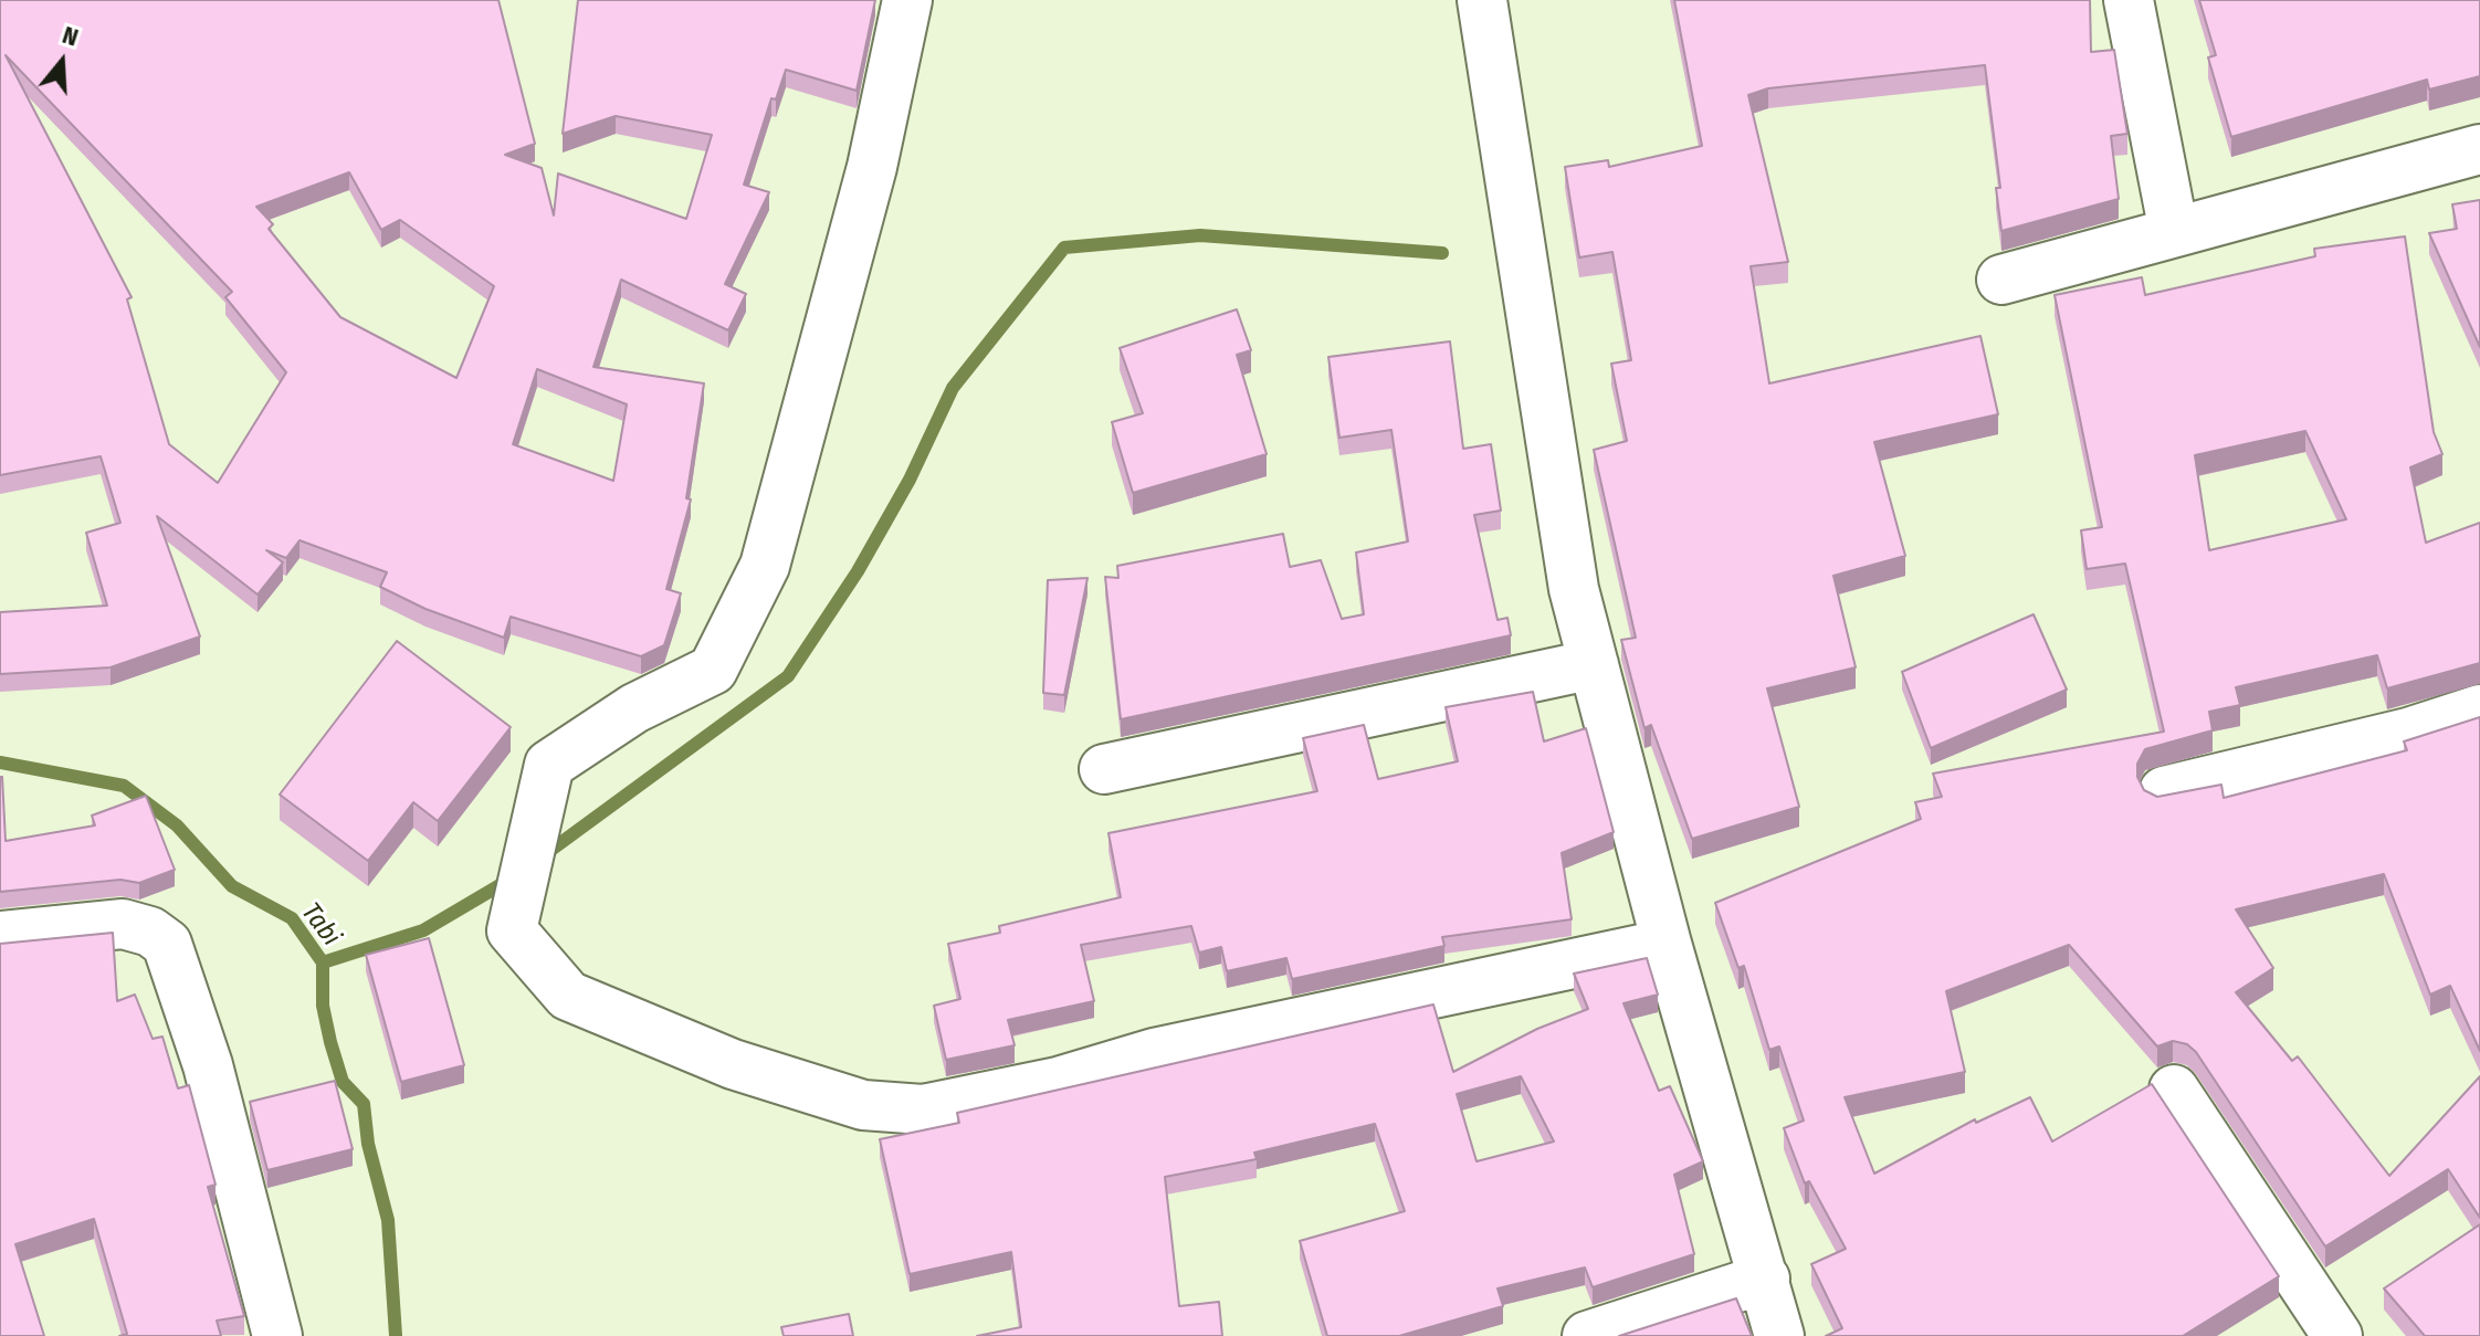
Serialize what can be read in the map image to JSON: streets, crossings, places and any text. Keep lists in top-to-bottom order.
{
  "water": ["Tabi"],
  "north": "top"
}
